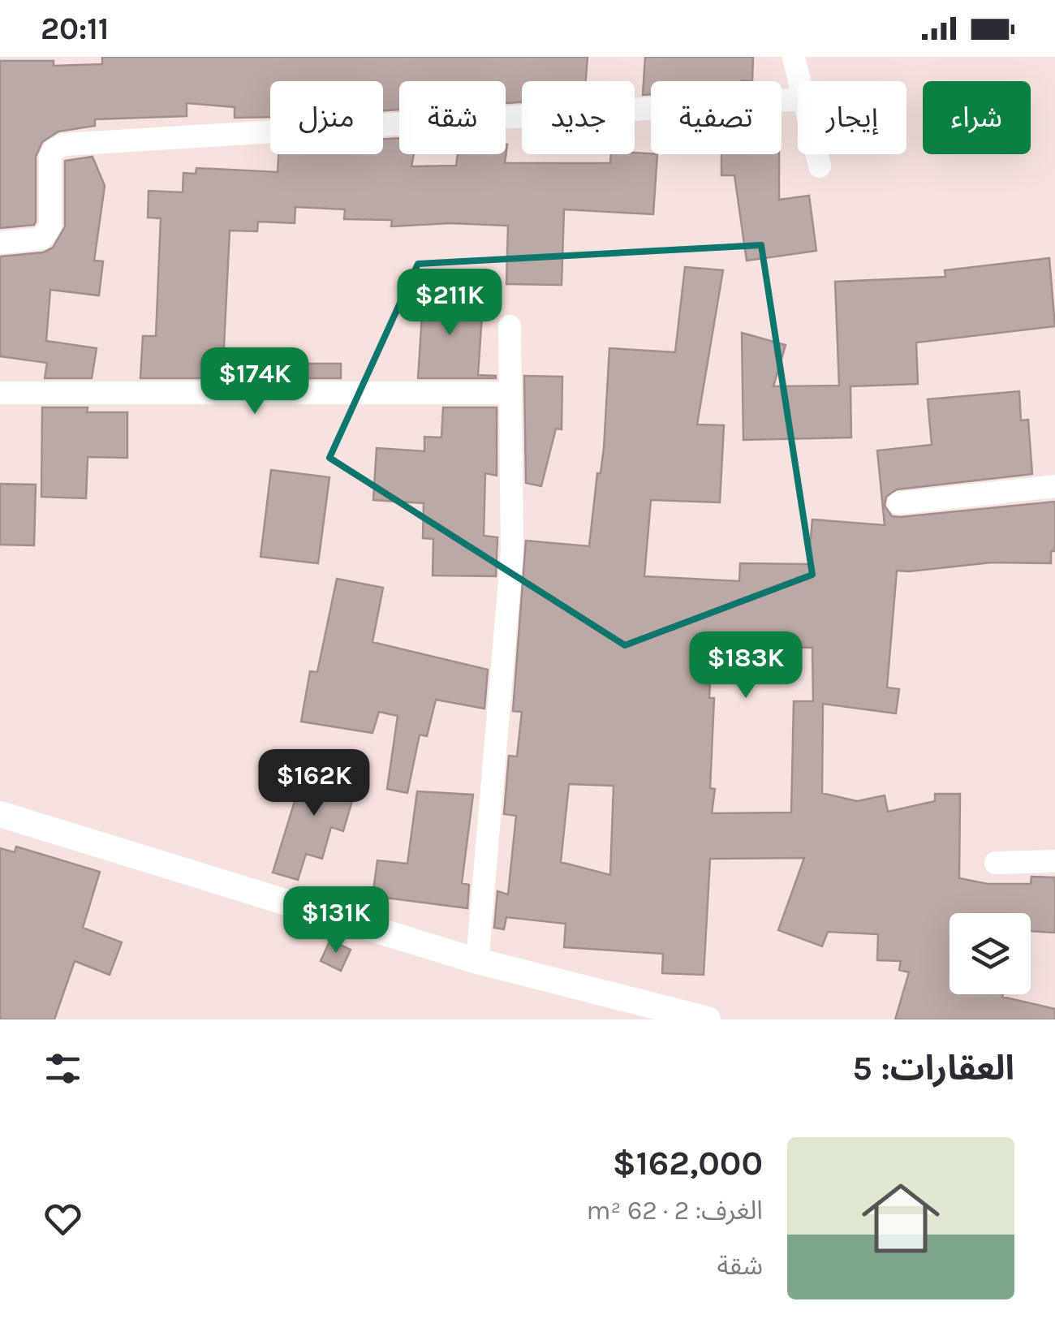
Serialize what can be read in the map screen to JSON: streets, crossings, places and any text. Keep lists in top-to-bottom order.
{
  "page": {
    "status": "20:11",
    "chip": [
      "شراء",
      "إيجار",
      "تصفية",
      "جديد",
      "شقة",
      "منزل"
    ],
    "price": [
      "$211K",
      "$174K",
      "$183K",
      "$162K",
      "$131K"
    ],
    "heading": "العقارات: 5",
    "list": [
      {
        "name": "$162,000",
        "note": "الغرف: 2 · 62 m² · شقة"
      }
    ]
  }
}
